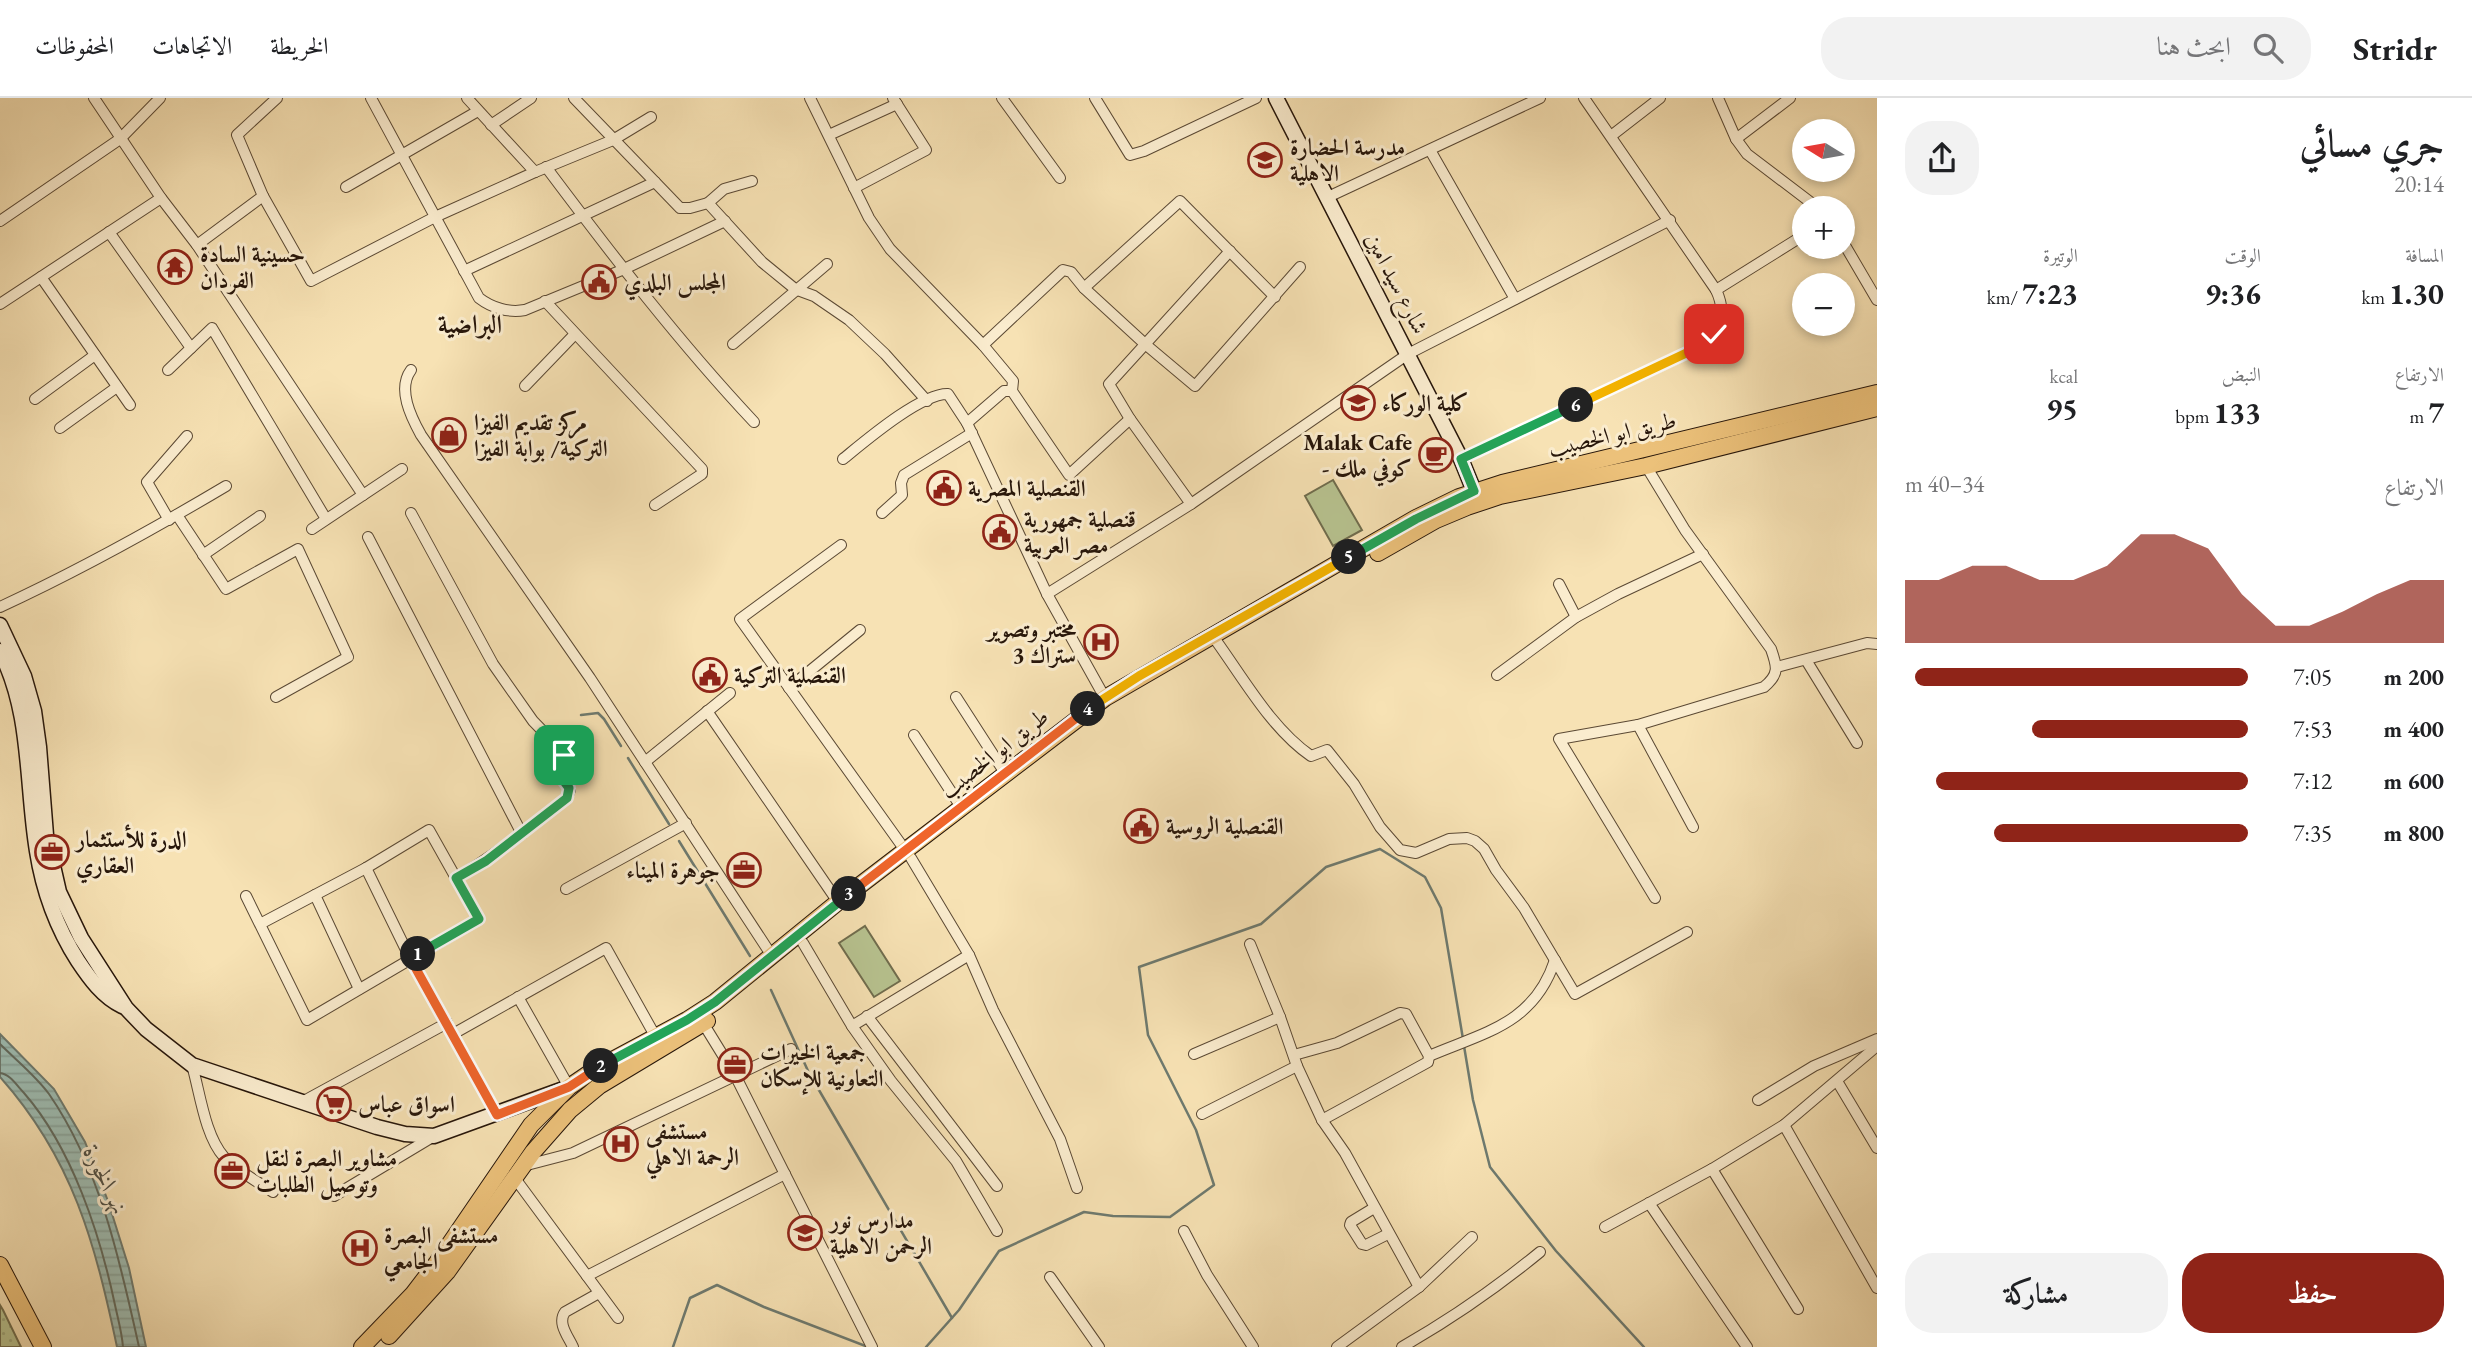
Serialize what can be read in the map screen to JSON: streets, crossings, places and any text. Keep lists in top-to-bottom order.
{
  "streets": {
    "main road": ["طريق ابو الخصيب"],
    "street": ["شارع سيد امين"]
  },
  "crossings": [
    ["شارع سيد امين", "طريق ابو الخصيب"]
  ],
  "districts": ["البراضية"],
  "water": ["نهر الخورة"],
  "places": {
    "school or university": ["مدرسة الحضارة الاهلية", "كلية الوركاء", "مدارس نور الرحمن الاهلية"],
    "temple": ["حسينية السادة الفردان"],
    "public building": [
      "المجلس البلدي",
      "القنصلية المصرية",
      "قنصلية جمهورية مصر العربية",
      "القنصلية التركية",
      "القنصلية الروسية"
    ],
    "shop": ["مركز تقديم الفيزا التركية/ بوابة الفيزا"],
    "cafe": ["Malak Cafe - كوفي ملك"],
    "hospital": ["مختبر وتصوير ستراك 3", "مستشفى الرحمة الاهلي", "مستشفى البصرة الجامعي"],
    "office": [
      "الدرة للأستثمار العقاري",
      "جوهرة الميناء",
      "جمعية الخيرات التعاونية للإسكان",
      "مشاوير البصرة لنقل وتوصيل الطلبات"
    ],
    "supermarket": ["اسواق عباس"]
  },
  "north": "left",
  "page": {
    "header": "Stridr",
    "search": "ابحث هنا",
    "nav": ["الخريطة", "الاتجاهات", "المحفوظات"],
    "heading": ["جري مسائي", "20:14"],
    "map_buttons": ["+", "−"],
    "stats": [
      ["المسافة", "1.30 km"],
      ["الوقت", "9:36"],
      ["الوتيرة", "7:23 /km"],
      ["الارتفاع", "7 m"],
      ["النبض", "133 bpm"],
      ["kcal", "95"]
    ],
    "pins": [
      "6",
      "5",
      "4",
      "3",
      "1",
      "2"
    ],
    "chart": ["الارتفاع", "34–40 m"],
    "list": [
      {
        "name": "200 m",
        "note": "7:05"
      },
      {
        "name": "400 m",
        "note": "7:53"
      },
      {
        "name": "600 m",
        "note": "7:12"
      },
      {
        "name": "800 m",
        "note": "7:35"
      }
    ],
    "buttons": ["حفظ", "مشاركة"]
  }
}
